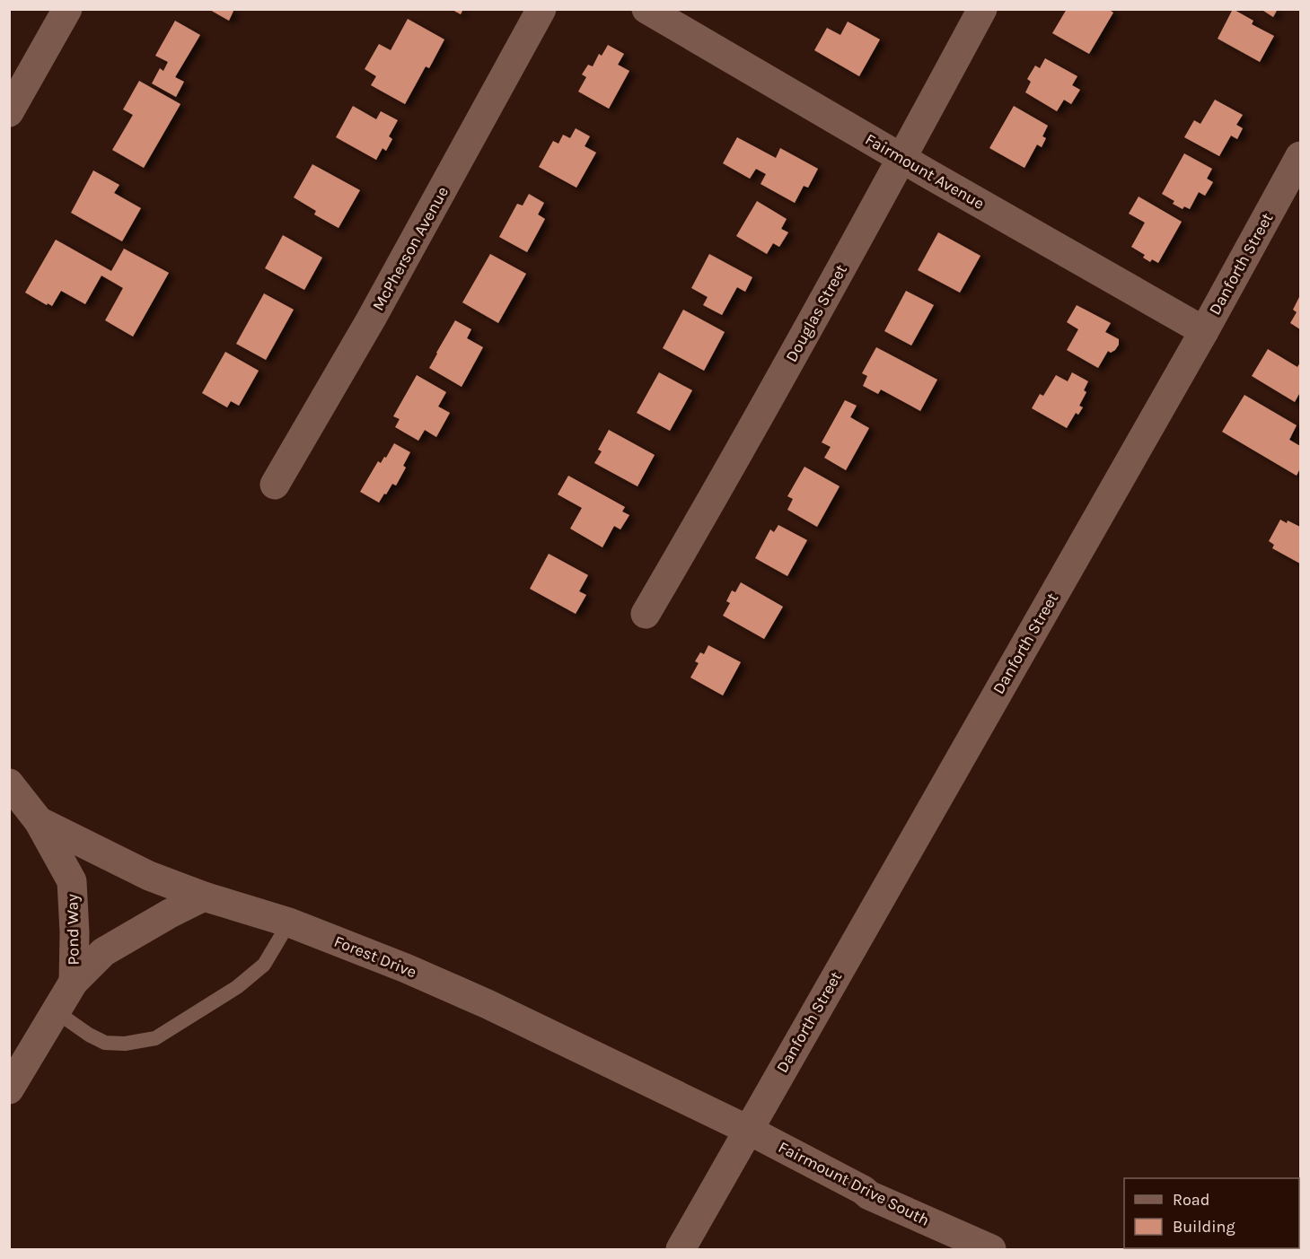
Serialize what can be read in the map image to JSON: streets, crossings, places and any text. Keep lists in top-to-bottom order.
{
  "streets": {
    "street": [
      "Fairmount Avenue",
      "McPherson Avenue",
      "Danforth Street",
      "Douglas Street",
      "Pond Way",
      "Forest Drive",
      "Fairmount Drive South"
    ]
  },
  "crossings": [
    ["Fairmount Avenue", "Danforth Street"],
    ["Fairmount Avenue", "Douglas Street"],
    ["Danforth Street", "Forest Drive"],
    ["Danforth Street", "Fairmount Drive South"],
    ["Pond Way", "Forest Drive"],
    ["Forest Drive", "Fairmount Drive South"]
  ],
  "legend": ["Road", "Building"]
}
